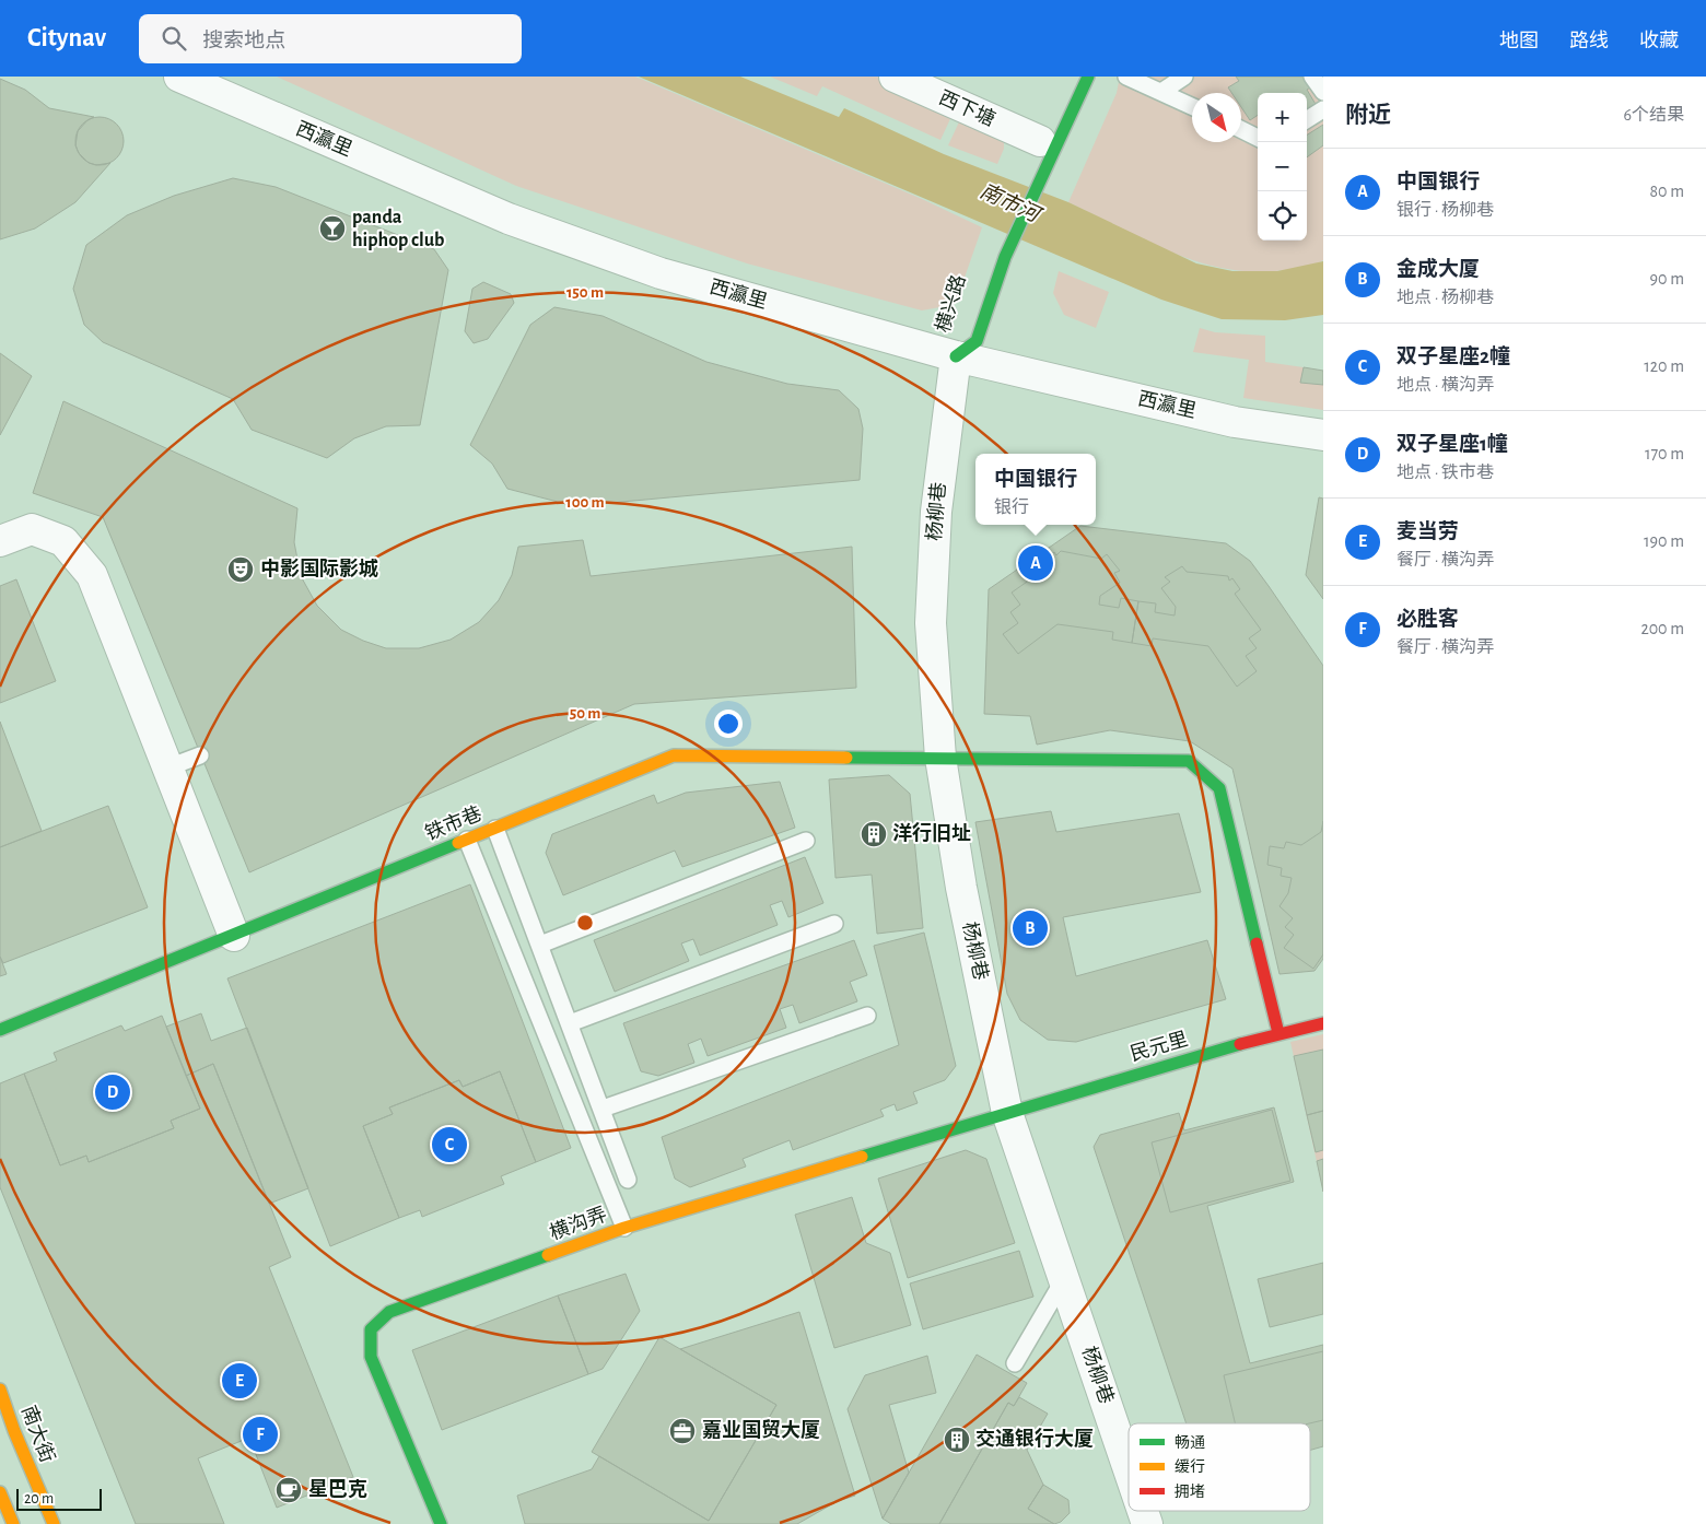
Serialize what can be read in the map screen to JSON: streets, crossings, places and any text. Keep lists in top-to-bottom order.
{
  "streets": {
    "street": [
      "西下塘",
      "西瀛里",
      "横兴路",
      "杨柳巷",
      "铁市巷",
      "民元里",
      "横沟弄",
      "南大街"
    ]
  },
  "crossings": [
    ["西下塘", "横兴路"],
    ["西瀛里", "横兴路"],
    ["西瀛里", "杨柳巷"],
    ["横兴路", "杨柳巷"],
    ["杨柳巷", "铁市巷"],
    ["杨柳巷", "民元里"],
    ["杨柳巷", "横沟弄"],
    ["铁市巷", "民元里"],
    ["民元里", "横沟弄"]
  ],
  "water": ["南市河"],
  "places": {
    "bar": ["panda hiphop club"],
    "theatre": ["中影国际影城"],
    "building": ["洋行旧址", "交通银行大厦"],
    "office": ["嘉业国贸大厦"],
    "cafe": ["星巴克"]
  },
  "legend": ["畅通", "缓行", "拥堵"],
  "scale_bar": "20 m",
  "north": "bottom right",
  "page": {
    "header": "Citynav",
    "search": "搜索地点",
    "nav": ["地图", "路线", "收藏"],
    "heading": ["附近", "6个结果"],
    "map_buttons": ["+", "−"],
    "list": [
      {
        "mark": "A",
        "name": "中国银行",
        "note": "银行 · 杨柳巷",
        "value": "80 m"
      },
      {
        "mark": "B",
        "name": "金成大厦",
        "note": "地点 · 杨柳巷",
        "value": "90 m"
      },
      {
        "mark": "C",
        "name": "双子星座2幢",
        "note": "地点 · 横沟弄",
        "value": "120 m"
      },
      {
        "mark": "D",
        "name": "双子星座1幢",
        "note": "地点 · 铁市巷",
        "value": "170 m"
      },
      {
        "mark": "E",
        "name": "麦当劳",
        "note": "餐厅 · 横沟弄",
        "value": "190 m"
      },
      {
        "mark": "F",
        "name": "必胜客",
        "note": "餐厅 · 横沟弄",
        "value": "200 m"
      }
    ],
    "popup": ["中国银行", "银行"],
    "pins": [
      "A",
      "B",
      "D",
      "C",
      "E",
      "F"
    ],
    "scale": "20 m"
  },
  "rings": ["150 m", "100 m", "50 m"]
}
